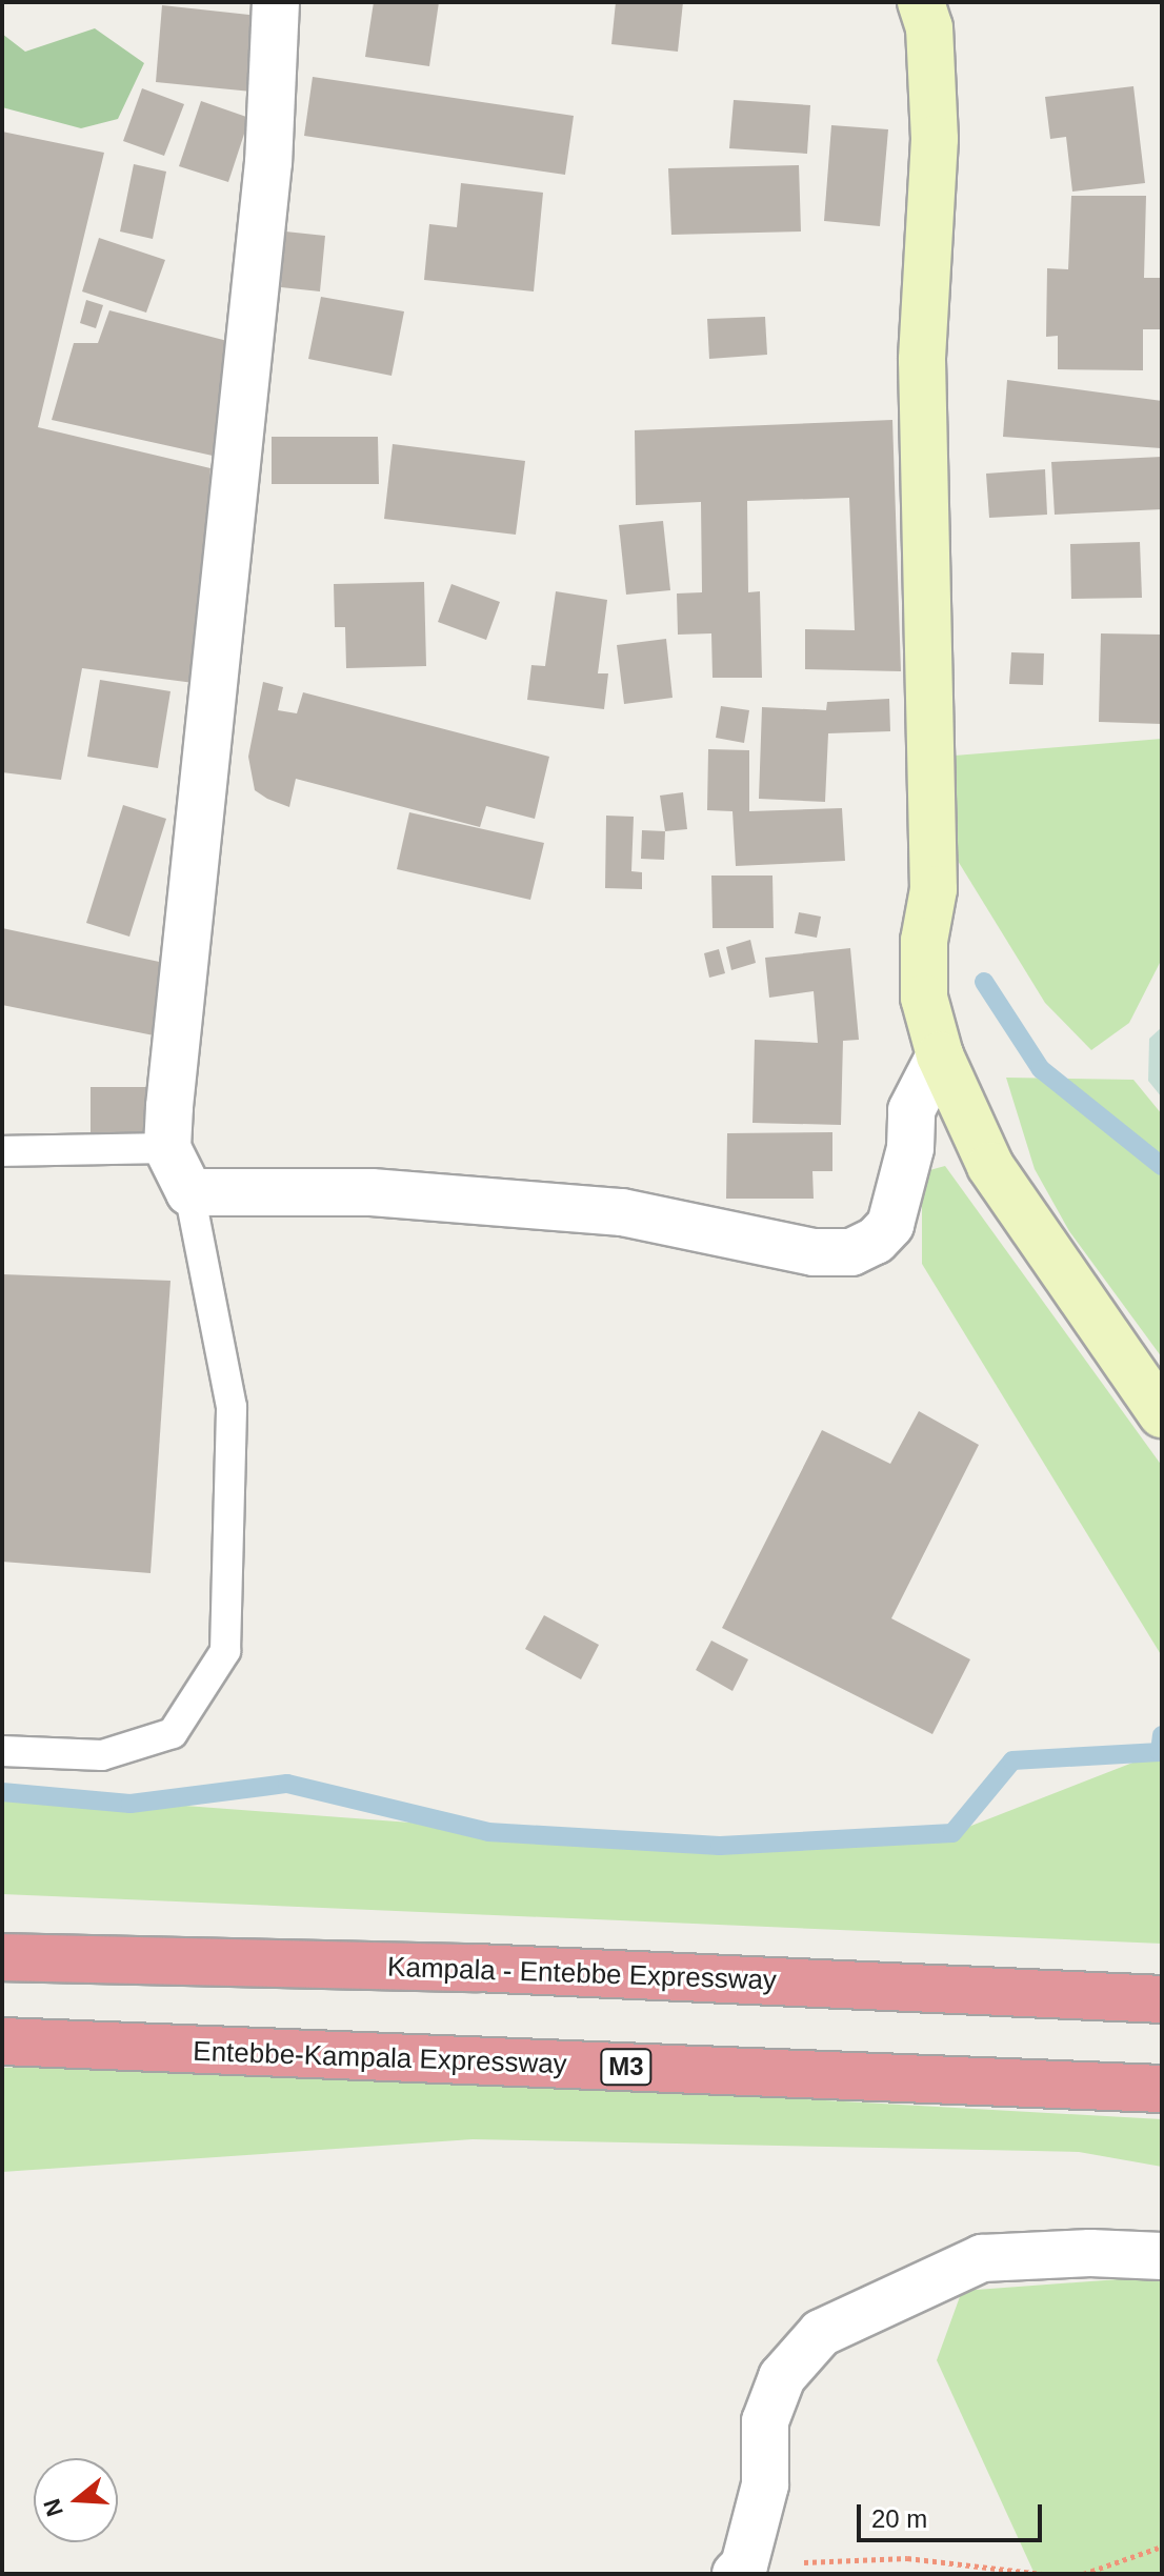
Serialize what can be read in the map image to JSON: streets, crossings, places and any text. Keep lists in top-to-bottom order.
{
  "streets": {
    "highway": ["Kampala - Entebbe Expressway", "Entebbe-Kampala Expressway", "M3"]
  },
  "scale_bar": "20 m",
  "north": "left"
}
